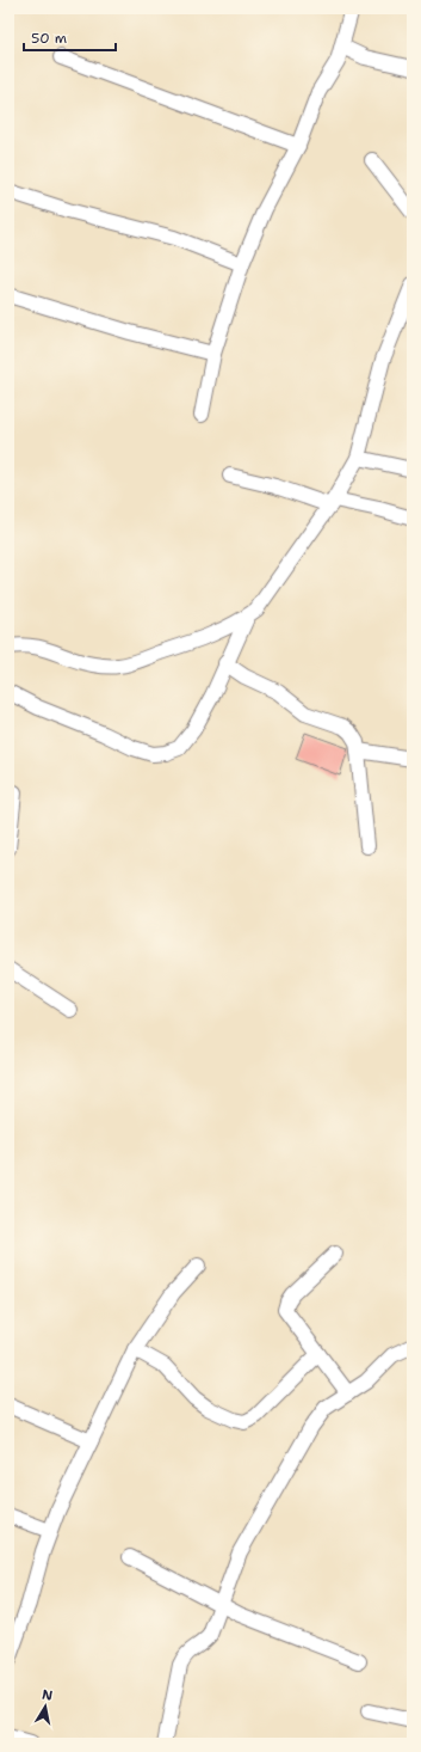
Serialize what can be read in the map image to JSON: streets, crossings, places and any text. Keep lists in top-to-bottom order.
{
  "scale_bar": "50 m",
  "north": "top"
}
